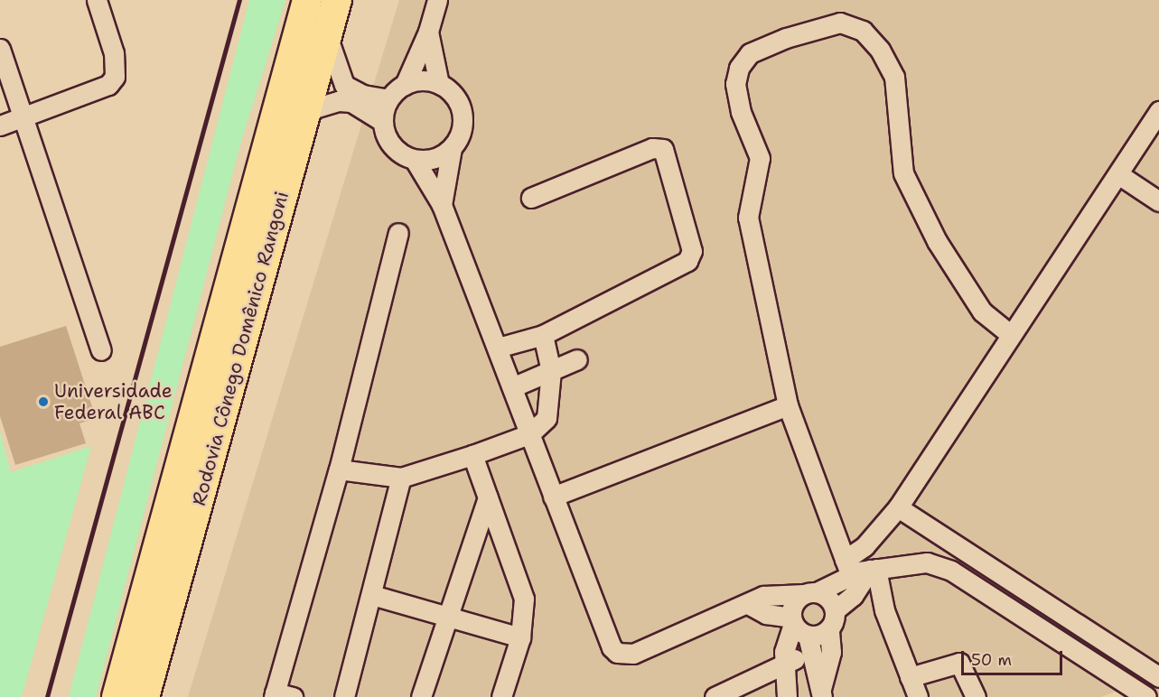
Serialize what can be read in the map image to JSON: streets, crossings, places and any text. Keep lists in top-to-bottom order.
{
  "streets": {
    "highway": ["Rodovia Cônego Domênico Rangoni"]
  },
  "places": ["Universidade Federal ABC"],
  "scale_bar": "50 m"
}
